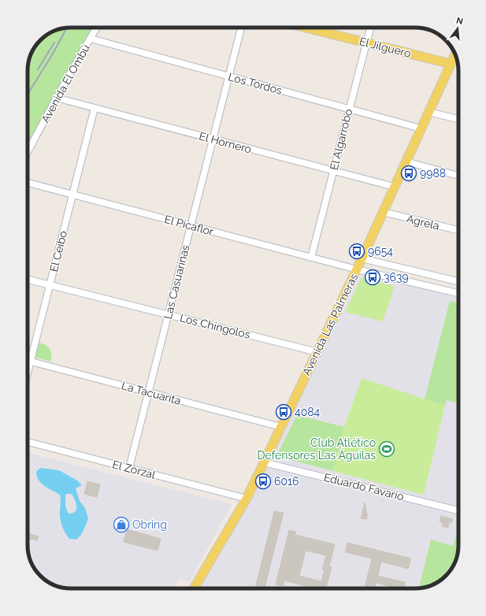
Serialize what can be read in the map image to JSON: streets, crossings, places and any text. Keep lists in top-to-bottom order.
{
  "streets": {
    "main road": ["El Jilguero", "Avenida Las Palmeras"],
    "street": [
      "Avenida El Ombú",
      "Los Tordos",
      "El Algarrobo",
      "El Hornero",
      "Agrela",
      "El Picaflor",
      "El Ceibo",
      "Las Casuarinas",
      "Los Chingolos",
      "La Tacuarita",
      "El Zorzal",
      "Eduardo Favario"
    ]
  },
  "crossings": [
    ["El Jilguero", "El Algarrobo"],
    ["El Jilguero", "Avenida Las Palmeras"],
    ["Avenida El Ombú", "Los Tordos"],
    ["Avenida El Ombú", "El Hornero"],
    ["Los Tordos", "El Algarrobo"],
    ["Los Tordos", "Las Casuarinas"],
    ["Los Tordos", "Avenida Las Palmeras"],
    ["El Algarrobo", "El Hornero"],
    ["El Algarrobo", "El Picaflor"],
    ["El Hornero", "El Ceibo"],
    ["El Hornero", "Las Casuarinas"],
    ["El Hornero", "Avenida Las Palmeras"],
    ["Agrela", "Avenida Las Palmeras"],
    ["El Picaflor", "El Ceibo"],
    ["El Picaflor", "Las Casuarinas"],
    ["El Picaflor", "Avenida Las Palmeras"],
    ["El Ceibo", "Los Chingolos"],
    ["El Ceibo", "La Tacuarita"],
    ["Las Casuarinas", "Los Chingolos"],
    ["Las Casuarinas", "La Tacuarita"],
    ["Las Casuarinas", "El Zorzal"],
    ["Avenida Las Palmeras", "Los Chingolos"],
    ["Avenida Las Palmeras", "La Tacuarita"],
    ["Avenida Las Palmeras", "El Zorzal"],
    ["Avenida Las Palmeras", "Eduardo Favario"]
  ],
  "places": {
    "bus stop": [
      "9988",
      "9654",
      "3639",
      "4084",
      "6016"
    ],
    "sports": ["Club Atlético Defensores Las Águilas"],
    "shop": ["Obring"]
  },
  "north": "top"
}
